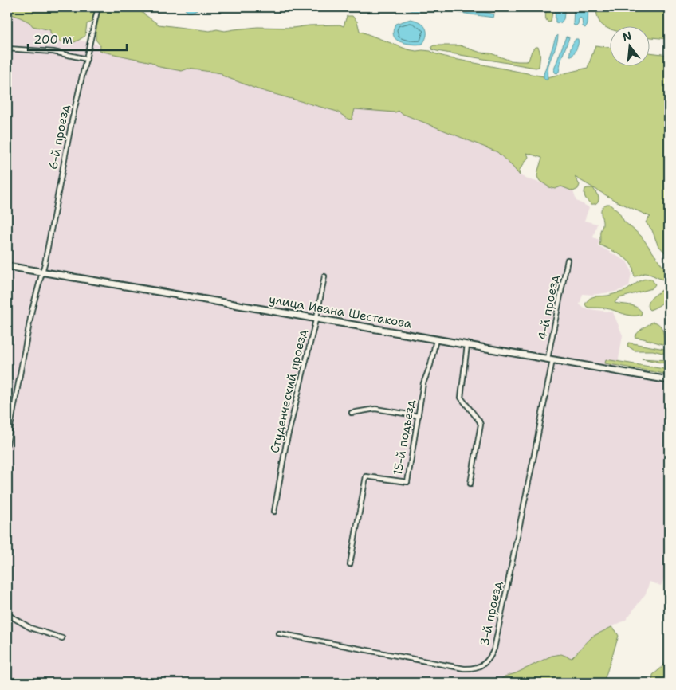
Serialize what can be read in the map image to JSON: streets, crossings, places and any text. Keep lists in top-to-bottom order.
{
  "streets": {
    "main road": ["улица Ивана Шестакова"],
    "street": [
      "6-й проезд",
      "4-й проезд",
      "Студенческий проезд",
      "15-й подъезд",
      "3-й проезд"
    ]
  },
  "crossings": [
    ["6-й проезд", "улица Ивана Шестакова"],
    ["4-й проезд", "улица Ивана Шестакова"],
    ["4-й проезд", "3-й проезд"],
    ["улица Ивана Шестакова", "Студенческий проезд"],
    ["улица Ивана Шестакова", "15-й подъезд"],
    ["улица Ивана Шестакова", "3-й проезд"]
  ],
  "scale_bar": "200 m",
  "north": "top"
}
